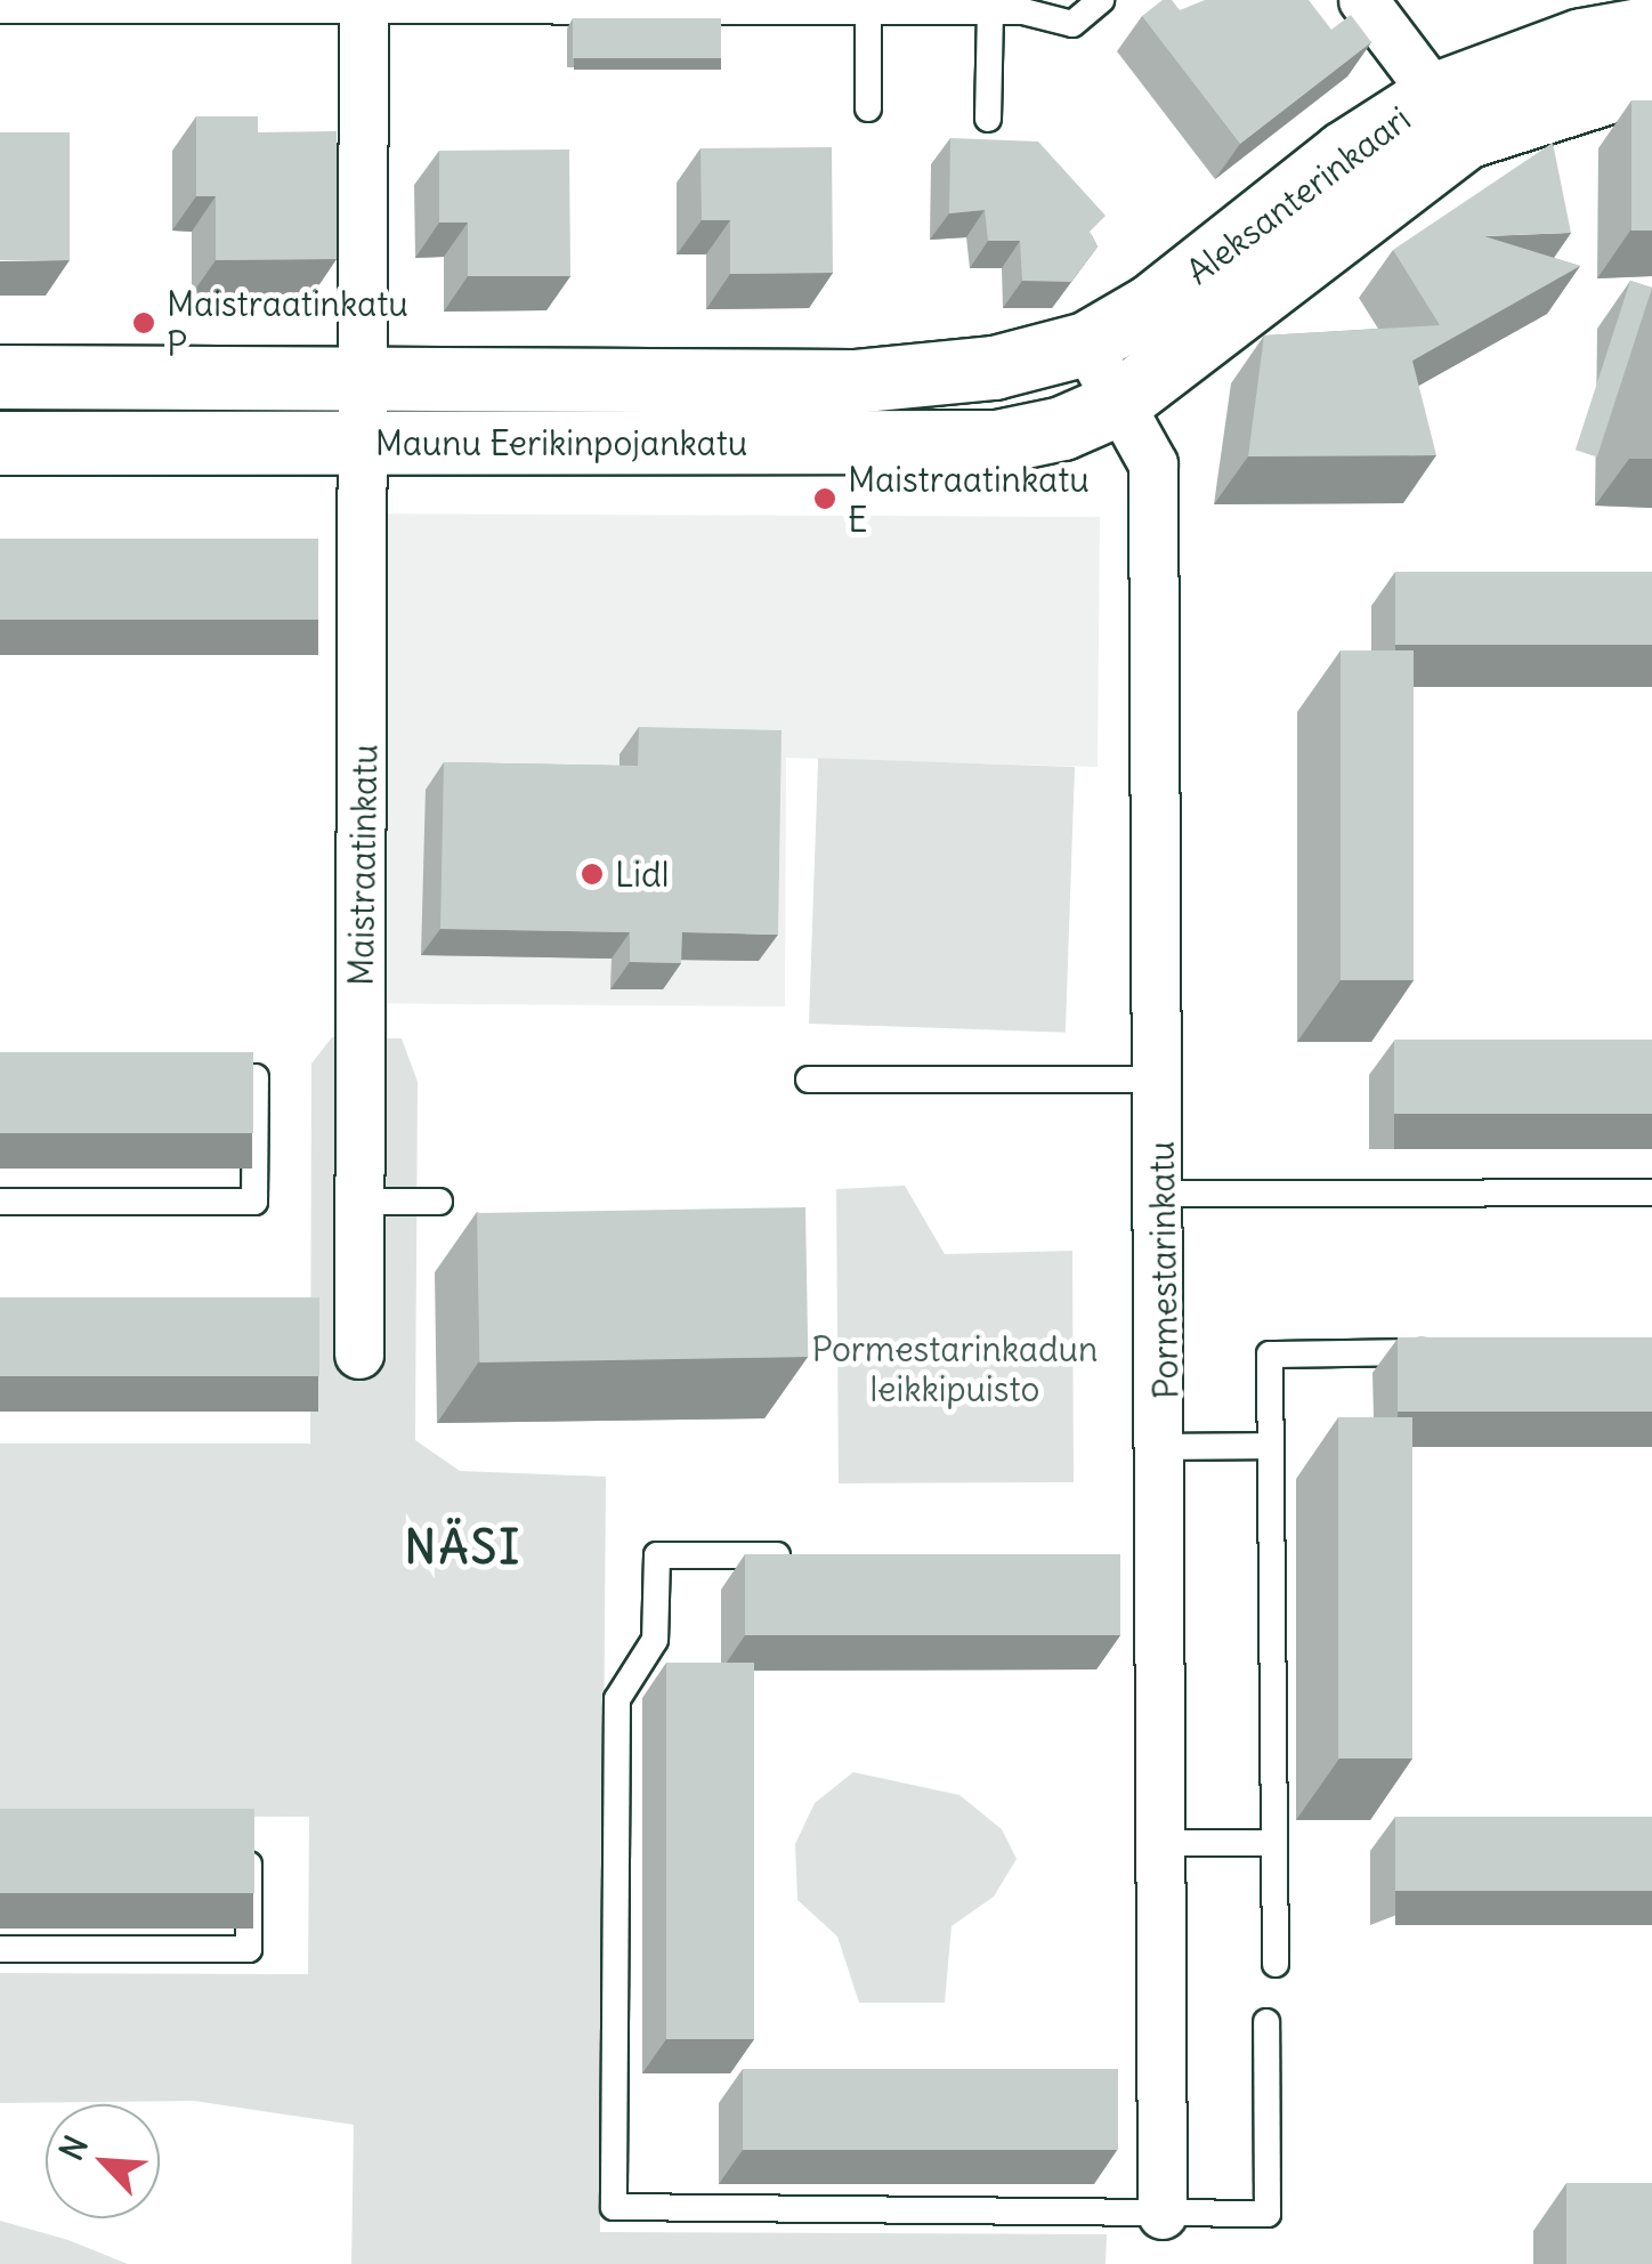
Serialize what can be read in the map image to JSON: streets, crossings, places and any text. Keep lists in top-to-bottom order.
{
  "streets": {
    "street": [
      "Aleksanterinkaari",
      "Maunu Eerikinpojankatu",
      "Maistraatinkatu",
      "Pormestarinkatu"
    ]
  },
  "crossings": [
    ["Aleksanterinkaari", "Maunu Eerikinpojankatu"],
    ["Aleksanterinkaari", "Pormestarinkatu"],
    ["Maunu Eerikinpojankatu", "Maistraatinkatu"],
    ["Maunu Eerikinpojankatu", "Pormestarinkatu"]
  ],
  "districts": ["NÄSI"],
  "parks": ["Pormestarinkadun leikkipuisto"],
  "places": ["Maistraatinkatu P", "Maistraatinkatu E", "Lidl"],
  "north": "top left"
}
